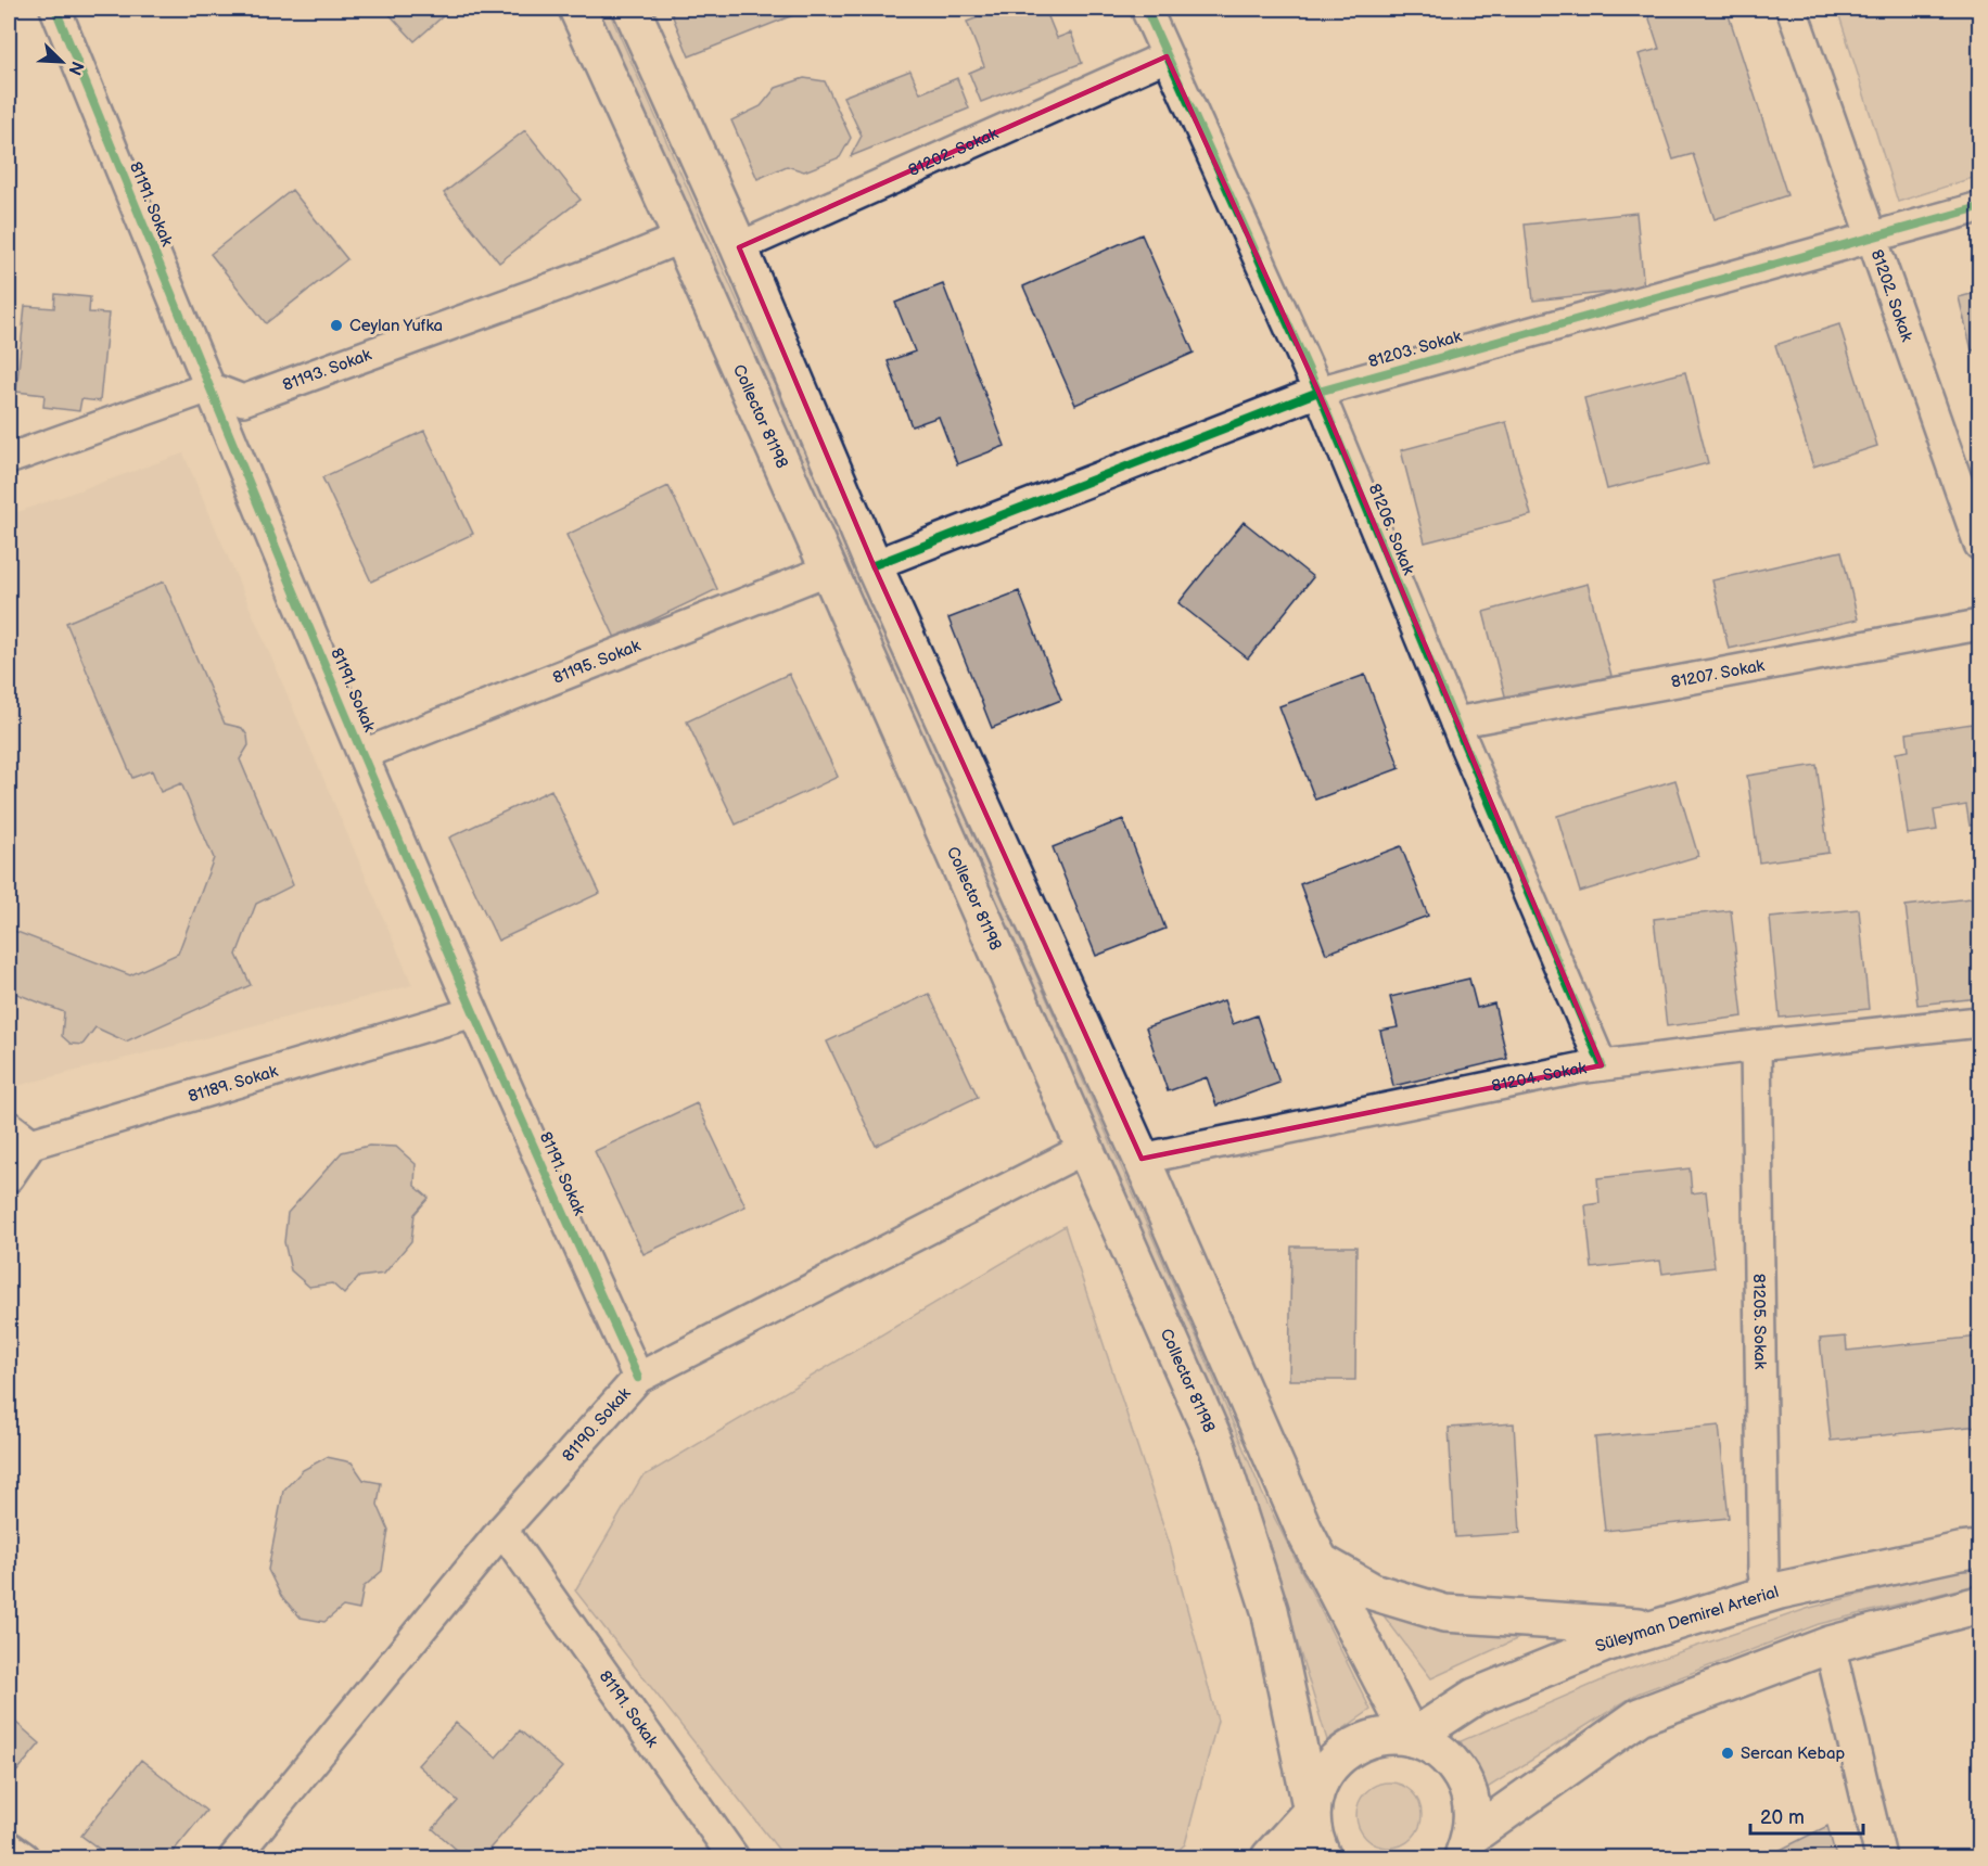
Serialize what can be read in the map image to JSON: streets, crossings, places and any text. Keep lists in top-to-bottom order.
{
  "streets": {
    "main road": ["Collector 81198", "Süleyman Demirel Arterial"],
    "street": [
      "81202. Sokak",
      "81191. Sokak",
      "81203. Sokak",
      "81193. Sokak",
      "81206. Sokak",
      "81195. Sokak",
      "81207. Sokak",
      "81204. Sokak",
      "81189. Sokak",
      "81205. Sokak",
      "81190. Sokak"
    ]
  },
  "crossings": [
    ["81202. Sokak", "81203. Sokak"],
    ["81202. Sokak", "81206. Sokak"],
    ["81191. Sokak", "81193. Sokak"],
    ["81191. Sokak", "81195. Sokak"],
    ["81191. Sokak", "81189. Sokak"],
    ["81191. Sokak", "81190. Sokak"],
    ["81203. Sokak", "81206. Sokak"],
    ["81193. Sokak", "Collector 81198"],
    ["Collector 81198", "81195. Sokak"],
    ["Collector 81198", "81190. Sokak"],
    ["81206. Sokak", "81207. Sokak"],
    ["81206. Sokak", "81204. Sokak"],
    ["81204. Sokak", "81205. Sokak"],
    ["81205. Sokak", "Süleyman Demirel Arterial"]
  ],
  "places": ["Ceylan Yufka", "Sercan Kebap"],
  "scale_bar": "20 m",
  "north": "bottom right"
}
